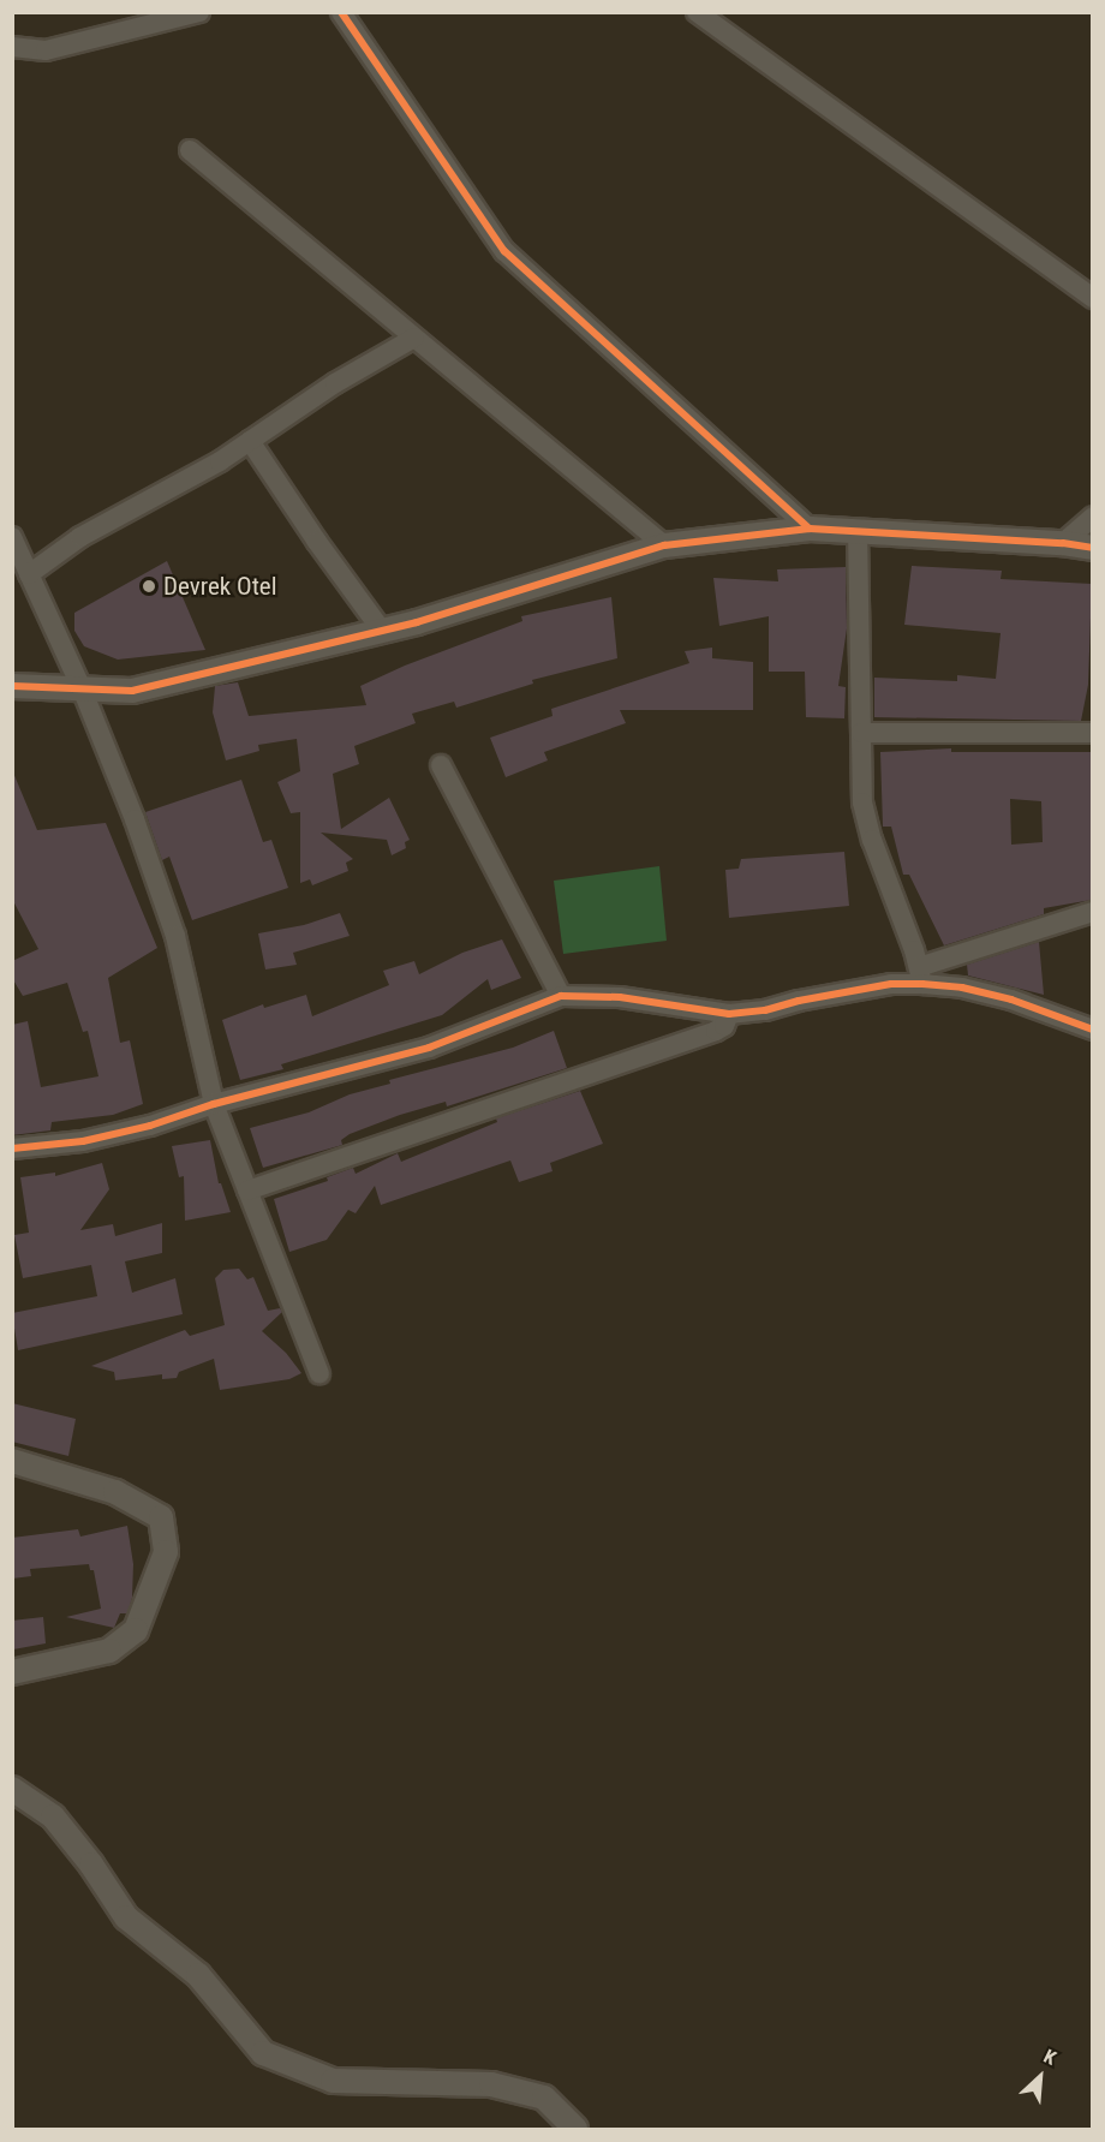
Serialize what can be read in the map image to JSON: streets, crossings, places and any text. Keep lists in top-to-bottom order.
{
  "places": ["Devrek Otel"],
  "north": "top right"
}
